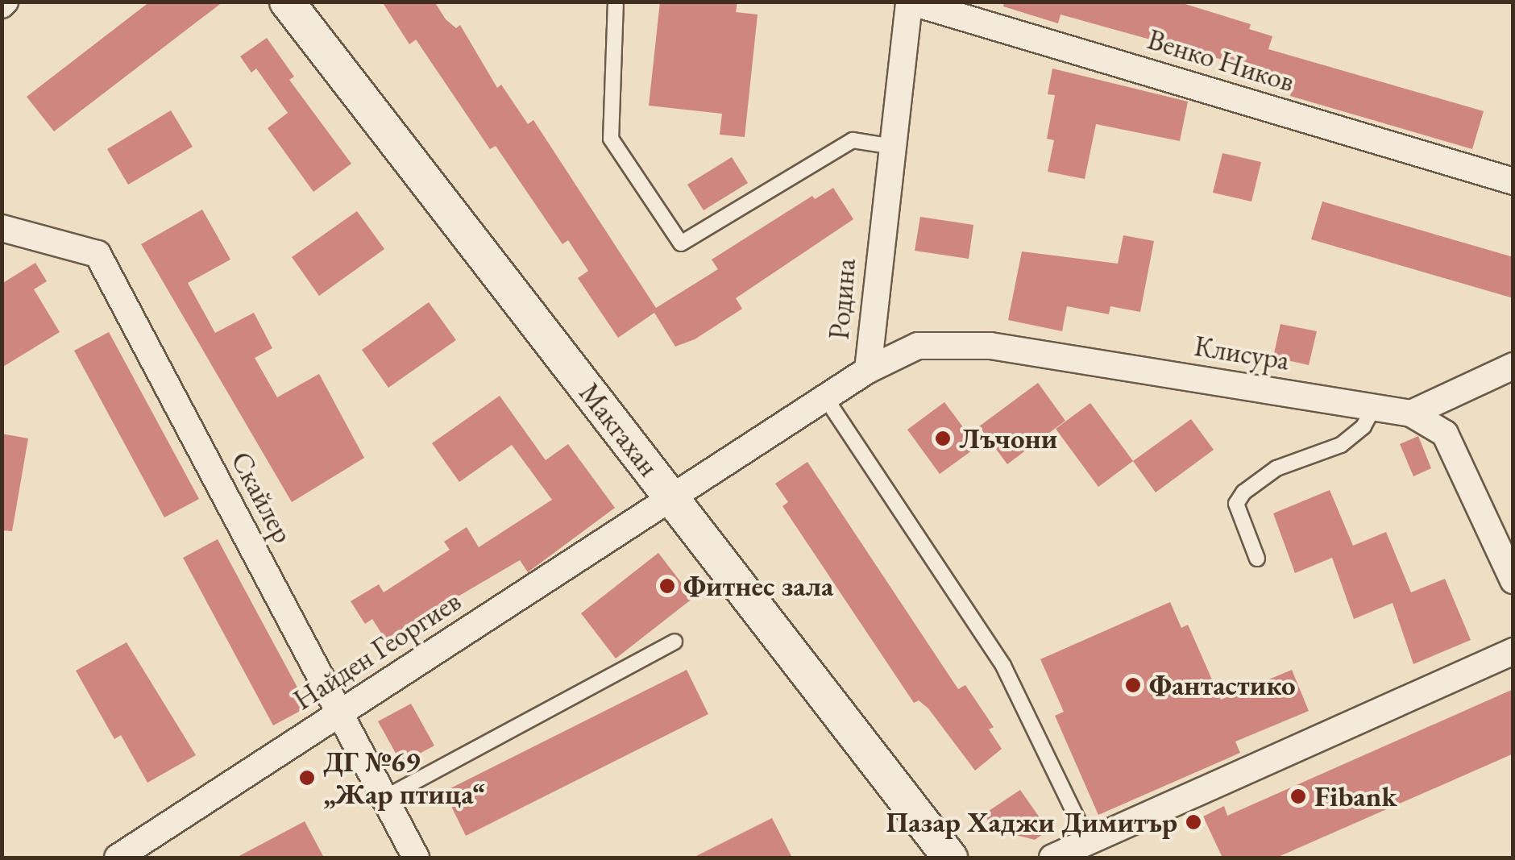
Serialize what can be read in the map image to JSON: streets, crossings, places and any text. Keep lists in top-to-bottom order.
{
  "streets": {
    "street": [
      "Венко Ников",
      "Родина",
      "Клисура",
      "Макгахан",
      "Скайлер",
      "Найден Георгиев"
    ]
  },
  "crossings": [
    ["Венко Ников", "Родина"],
    ["Родина", "Клисура"],
    ["Родина", "Макгахан"],
    ["Родина", "Найден Георгиев"],
    ["Макгахан", "Найден Георгиев"],
    ["Скайлер", "Найден Георгиев"]
  ],
  "places": [
    "Лъчони",
    "Фитнес зала",
    "Фантастико",
    "ДГ №69 „Жар птица“",
    "Fibank",
    "Пазар Хаджи Димитър"
  ]
}
